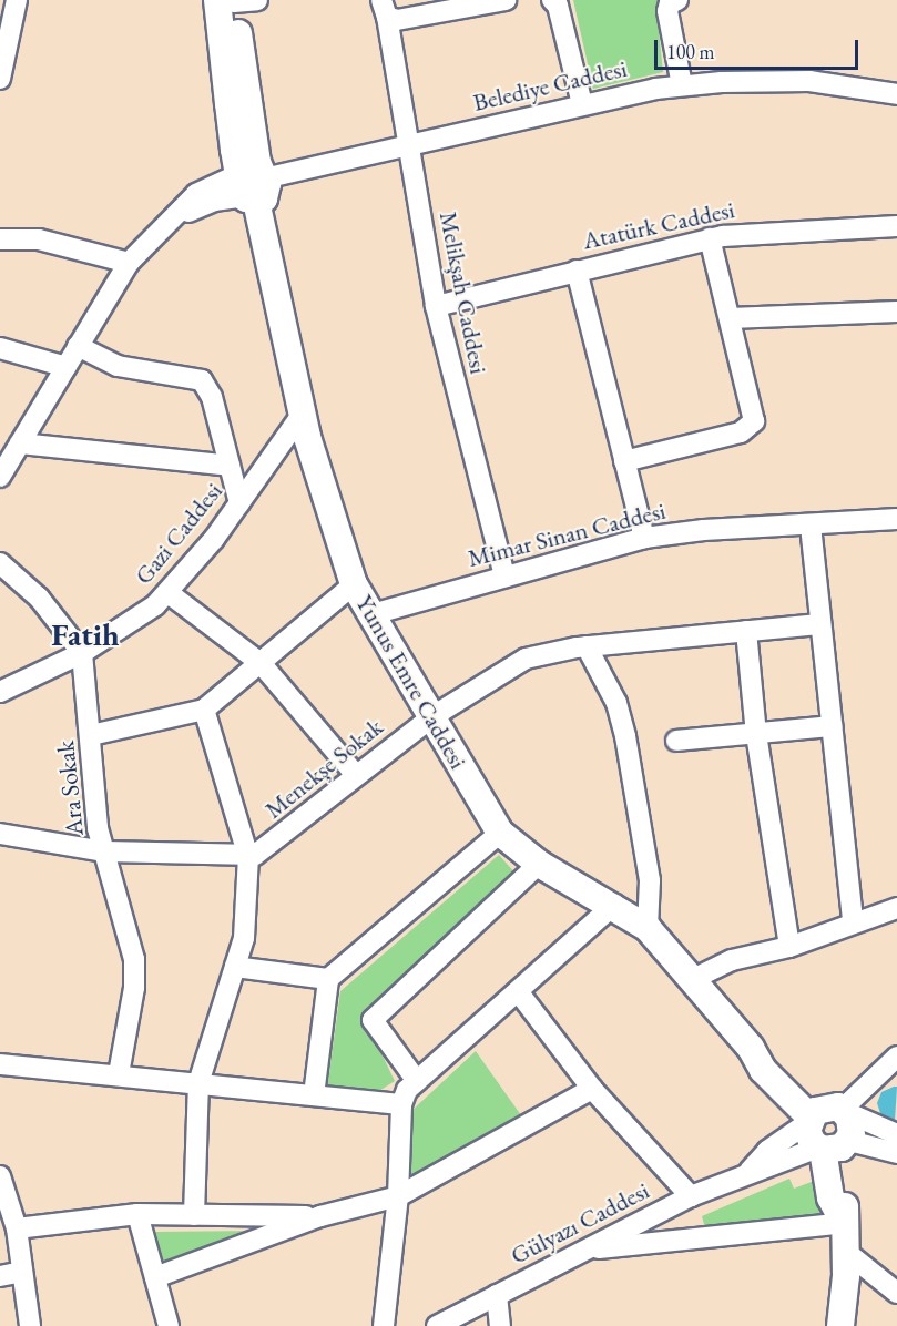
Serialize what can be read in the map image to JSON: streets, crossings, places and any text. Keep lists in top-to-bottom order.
{
  "streets": {
    "main road": ["Yunus Emre Caddesi"],
    "street": [
      "Belediye Caddesi",
      "Atatürk Caddesi",
      "Melikşah Caddesi",
      "Gazi Caddesi",
      "Mimar Sinan Caddesi",
      "Menekşe Sokak",
      "Ara Sokak",
      "Gülyazı Caddesi"
    ]
  },
  "crossings": [
    ["Belediye Caddesi", "Melikşah Caddesi"],
    ["Belediye Caddesi", "Yunus Emre Caddesi"],
    ["Atatürk Caddesi", "Melikşah Caddesi"],
    ["Melikşah Caddesi", "Mimar Sinan Caddesi"],
    ["Gazi Caddesi", "Yunus Emre Caddesi"],
    ["Gazi Caddesi", "Ara Sokak"],
    ["Mimar Sinan Caddesi", "Yunus Emre Caddesi"],
    ["Yunus Emre Caddesi", "Menekşe Sokak"]
  ],
  "districts": ["Fatih"],
  "scale_bar": "100 m"
}
